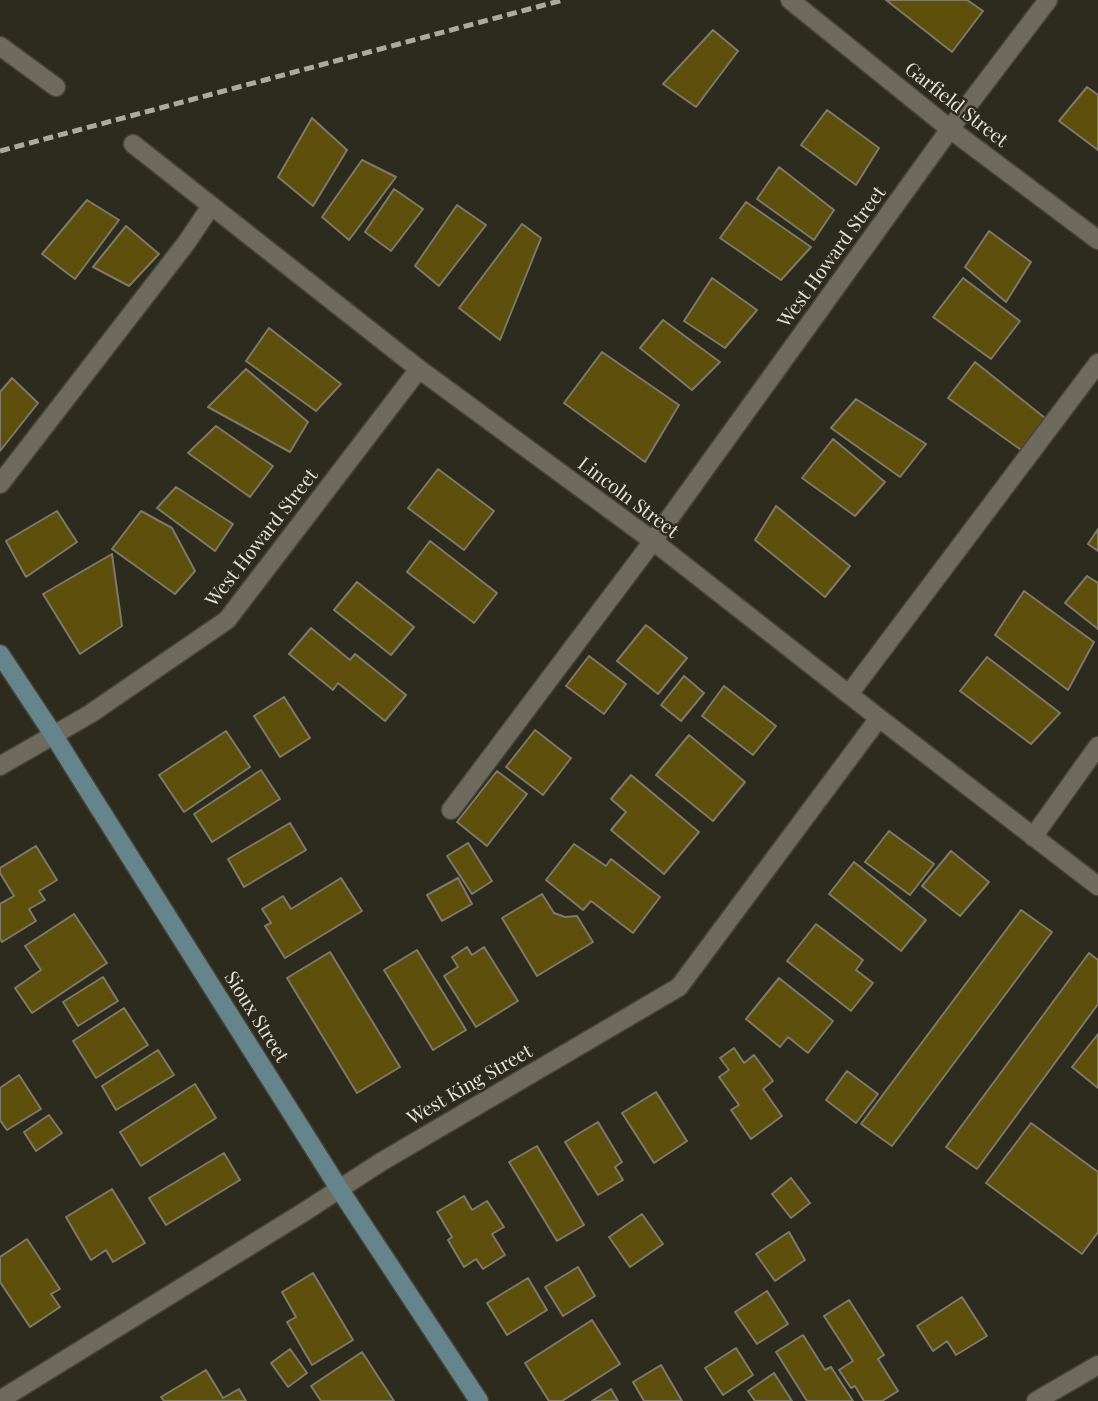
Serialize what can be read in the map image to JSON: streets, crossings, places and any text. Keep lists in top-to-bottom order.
{
  "streets": {
    "street": [
      "Garfield Street",
      "West Howard Street",
      "Lincoln Street",
      "Sioux Street",
      "West King Street"
    ]
  },
  "crossings": [
    ["Garfield Street", "West Howard Street"],
    ["West Howard Street", "Lincoln Street"],
    ["West Howard Street", "Sioux Street"],
    ["Lincoln Street", "West King Street"],
    ["Sioux Street", "West King Street"]
  ]
}
